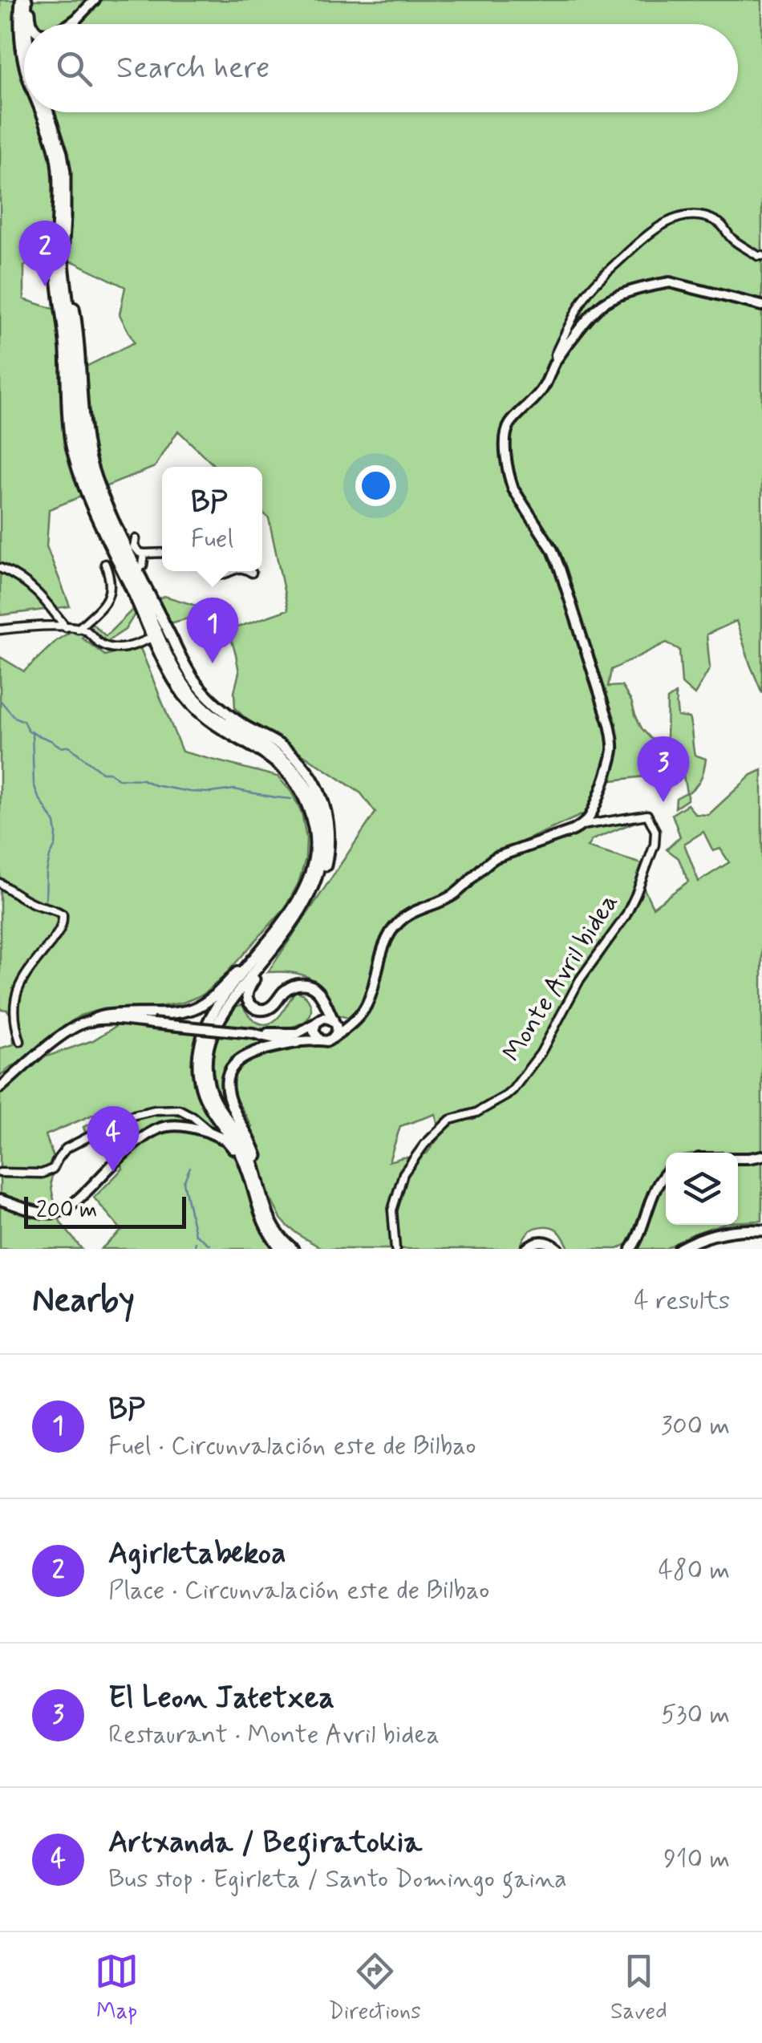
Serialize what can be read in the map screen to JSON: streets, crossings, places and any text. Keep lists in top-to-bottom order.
{
  "streets": {
    "street": ["Monte Avril bidea"]
  },
  "scale_bar": "200 m",
  "page": {
    "search": "Search here",
    "pins": [
      "2",
      "1",
      "3",
      "4"
    ],
    "popup": ["BP", "Fuel"],
    "scale": "200 m",
    "heading": ["Nearby", "4 results"],
    "list": [
      {
        "mark": "1",
        "name": "BP",
        "note": "Fuel · Circunvalación este de Bilbao",
        "value": "300 m"
      },
      {
        "mark": "2",
        "name": "Agirletabekoa",
        "note": "Place · Circunvalación este de Bilbao",
        "value": "480 m"
      },
      {
        "mark": "3",
        "name": "El Leon Jatetxea",
        "note": "Restaurant · Monte Avril bidea",
        "value": "530 m"
      },
      {
        "mark": "4",
        "name": "Artxanda / Begiratokia",
        "note": "Bus stop · Egirleta / Santo Domingo gaina",
        "value": "910 m"
      }
    ],
    "nav": ["Map", "Directions", "Saved"]
  }
}
